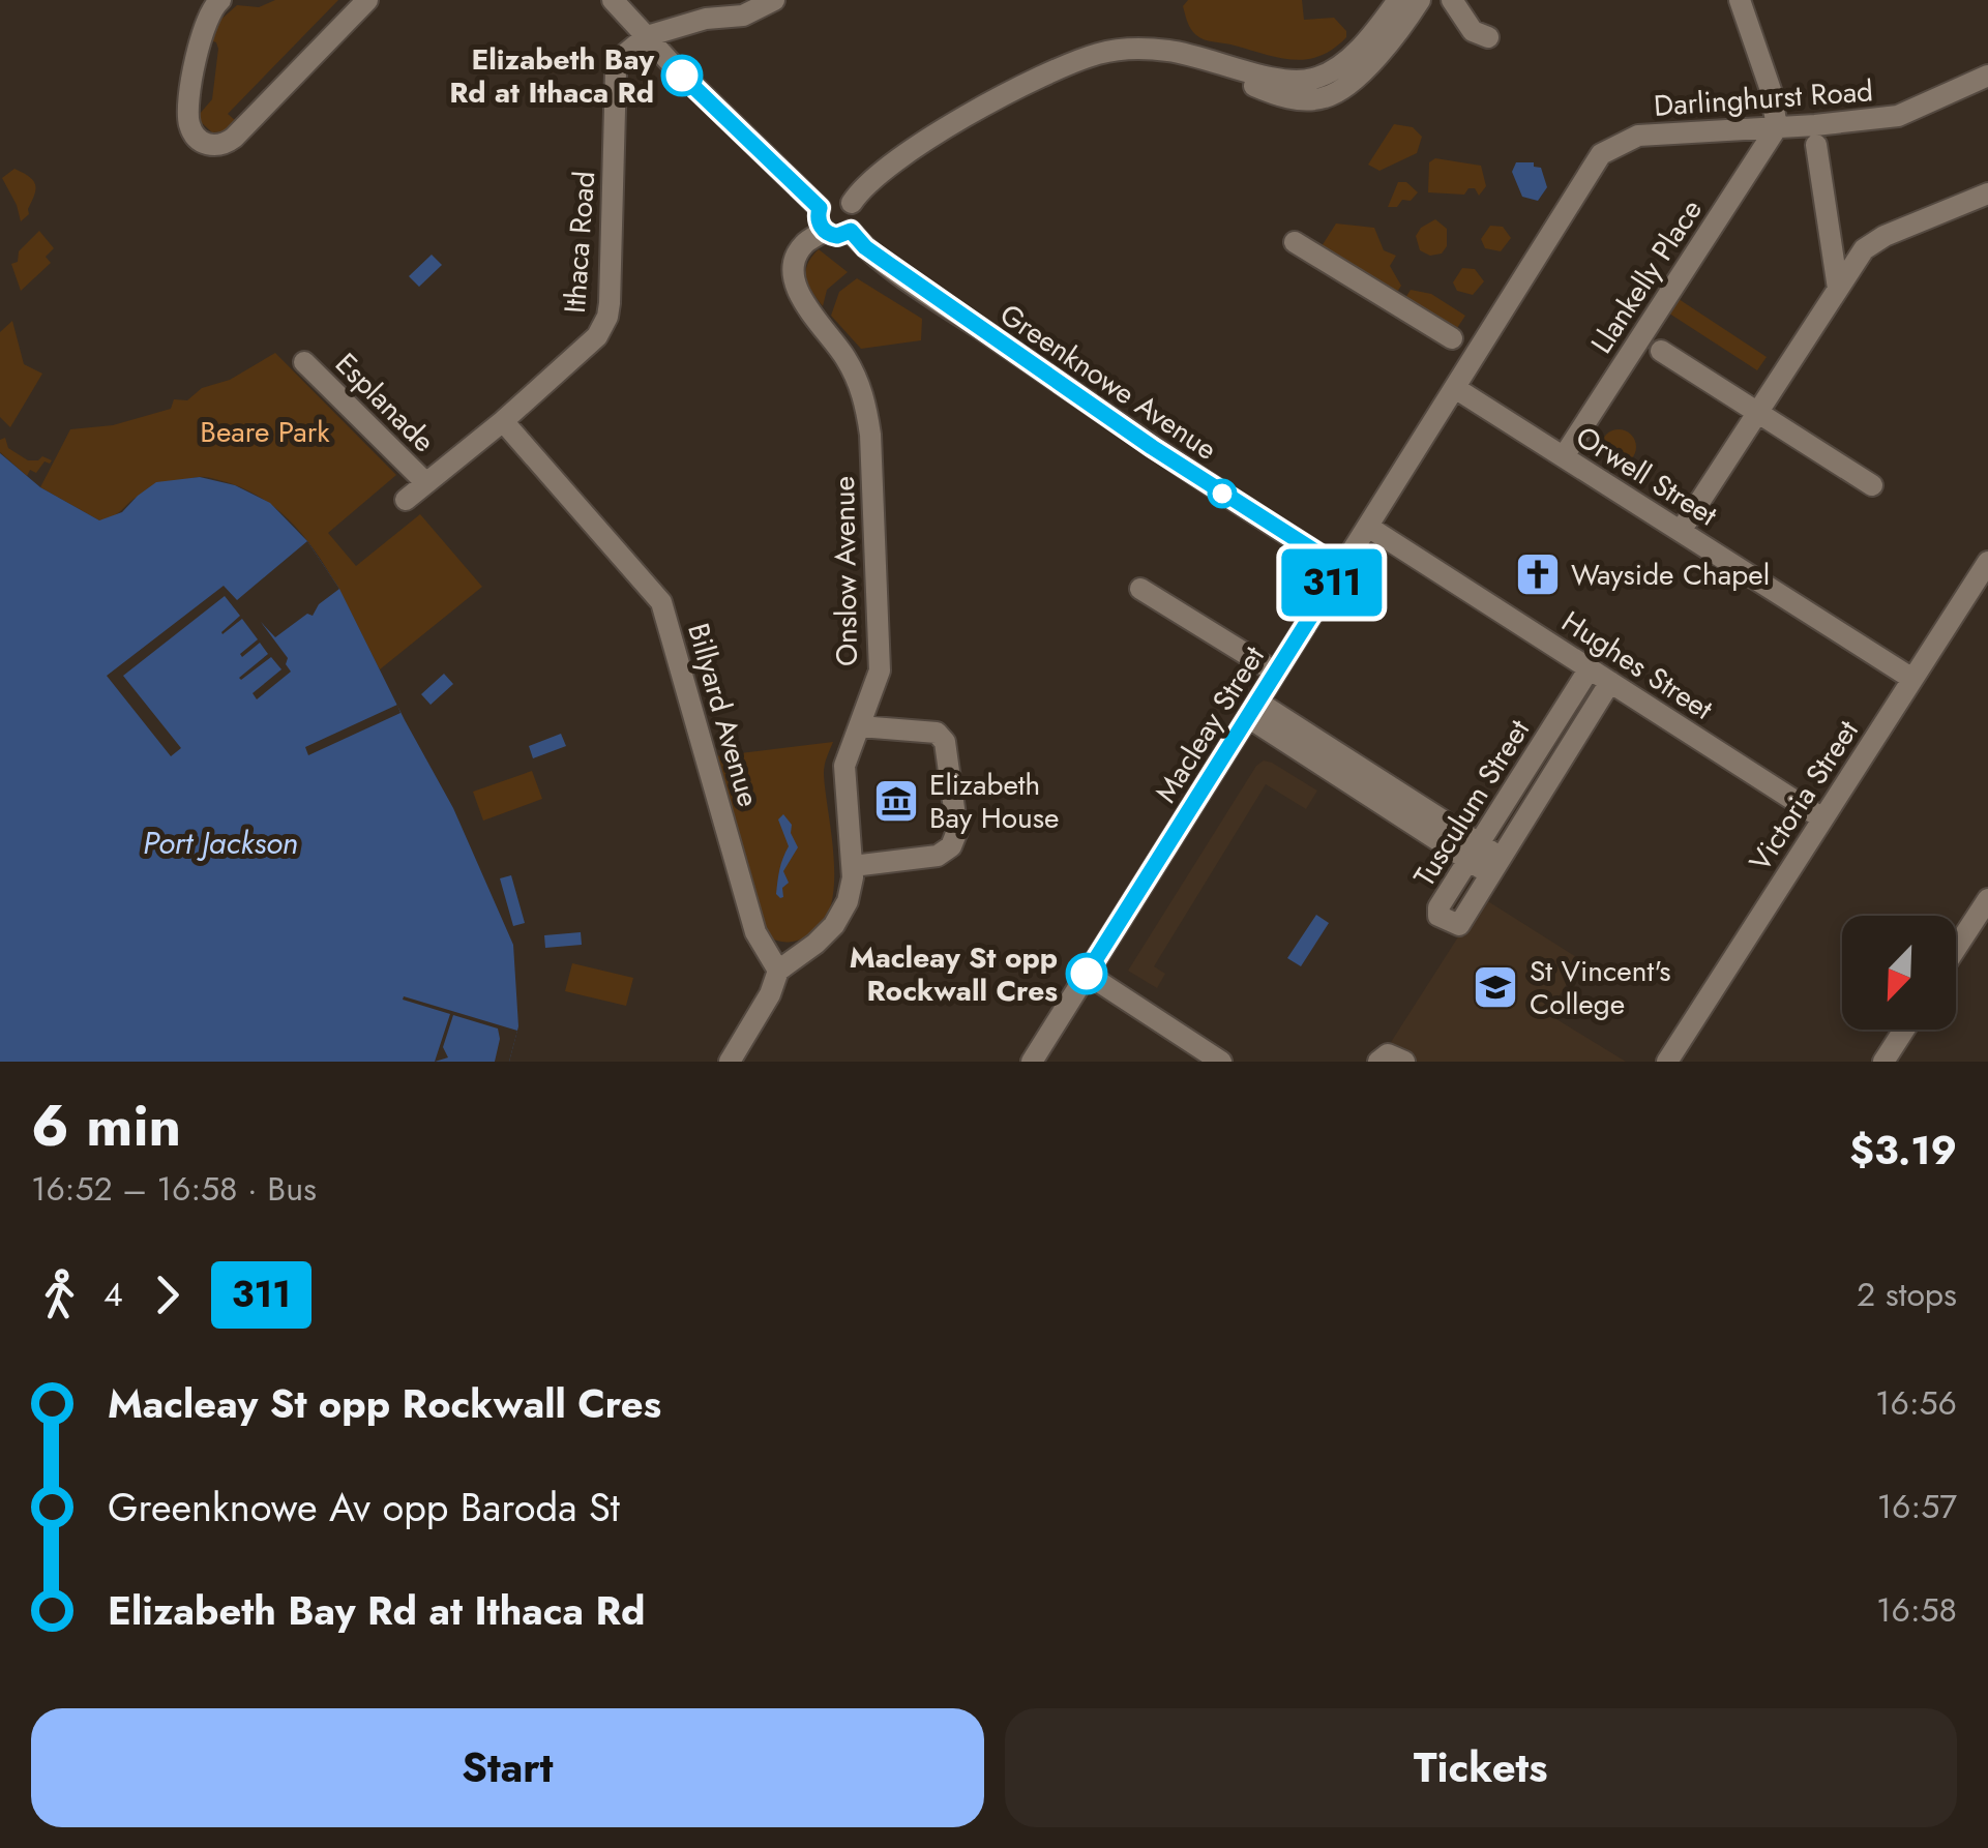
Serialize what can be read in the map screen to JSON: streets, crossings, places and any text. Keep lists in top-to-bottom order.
{
  "streets": {
    "street": [
      "Darlinghurst Road",
      "Ithaca Road",
      "Llankelly Place",
      "Greenknowe Avenue",
      "Esplanade",
      "Orwell Street",
      "Onslow Avenue",
      "Hughes Street",
      "Billyard Avenue",
      "Macleay Street",
      "Victoria Street",
      "Tusculum Street"
    ]
  },
  "crossings": [
    ["Darlinghurst Road", "Llankelly Place"],
    ["Darlinghurst Road", "Macleay Street"],
    ["Ithaca Road", "Esplanade"],
    ["Ithaca Road", "Billyard Avenue"],
    ["Llankelly Place", "Orwell Street"],
    ["Greenknowe Avenue", "Onslow Avenue"],
    ["Greenknowe Avenue", "Macleay Street"],
    ["Orwell Street", "Macleay Street"],
    ["Orwell Street", "Victoria Street"],
    ["Onslow Avenue", "Billyard Avenue"],
    ["Hughes Street", "Macleay Street"],
    ["Hughes Street", "Victoria Street"],
    ["Hughes Street", "Tusculum Street"]
  ],
  "water": ["Port Jackson"],
  "parks": ["Beare Park"],
  "places": {
    "other": ["Elizabeth Bay Rd at Ithaca Rd", "Macleay St opp Rockwall Cres"],
    "church": ["Wayside Chapel"],
    "museum": ["Elizabeth Bay House"],
    "school or university": ["St Vincent's College"]
  },
  "lines": ["bus line 311"],
  "north": "bottom left",
  "page": {
    "on_map": "311",
    "heading": ["6 min", "16:52 – 16:58 · Bus", "$3.19"],
    "legs": ["4", "311", "2 stops"],
    "list": [
      {
        "name": "Macleay St opp Rockwall Cres",
        "value": "16:56"
      },
      {
        "name": "Greenknowe Av opp Baroda St",
        "value": "16:57"
      },
      {
        "name": "Elizabeth Bay Rd at Ithaca Rd",
        "value": "16:58"
      }
    ],
    "buttons": ["Start", "Tickets"]
  }
}
